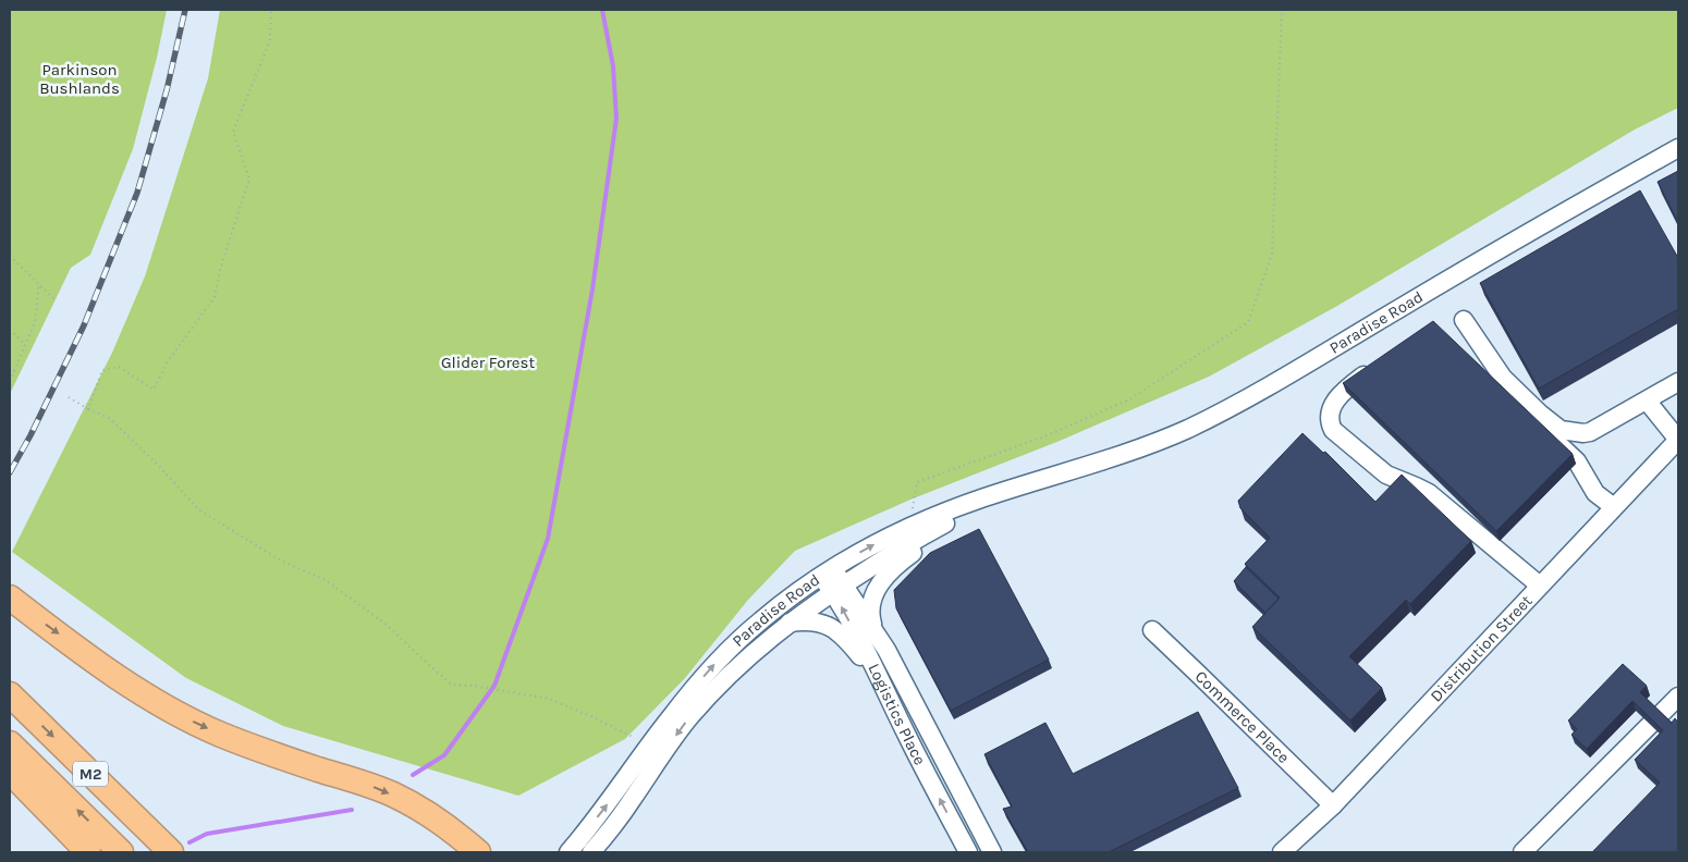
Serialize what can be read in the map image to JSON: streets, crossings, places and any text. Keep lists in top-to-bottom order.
{
  "streets": {
    "highway": ["M2"],
    "street": [
      "Paradise Road",
      "Distribution Street",
      "Logistics Place",
      "Commerce Place"
    ]
  },
  "crossings": [
    ["Paradise Road", "Logistics Place"],
    ["Distribution Street", "Commerce Place"]
  ],
  "parks": ["Parkinson Bushlands", "Glider Forest"]
}
